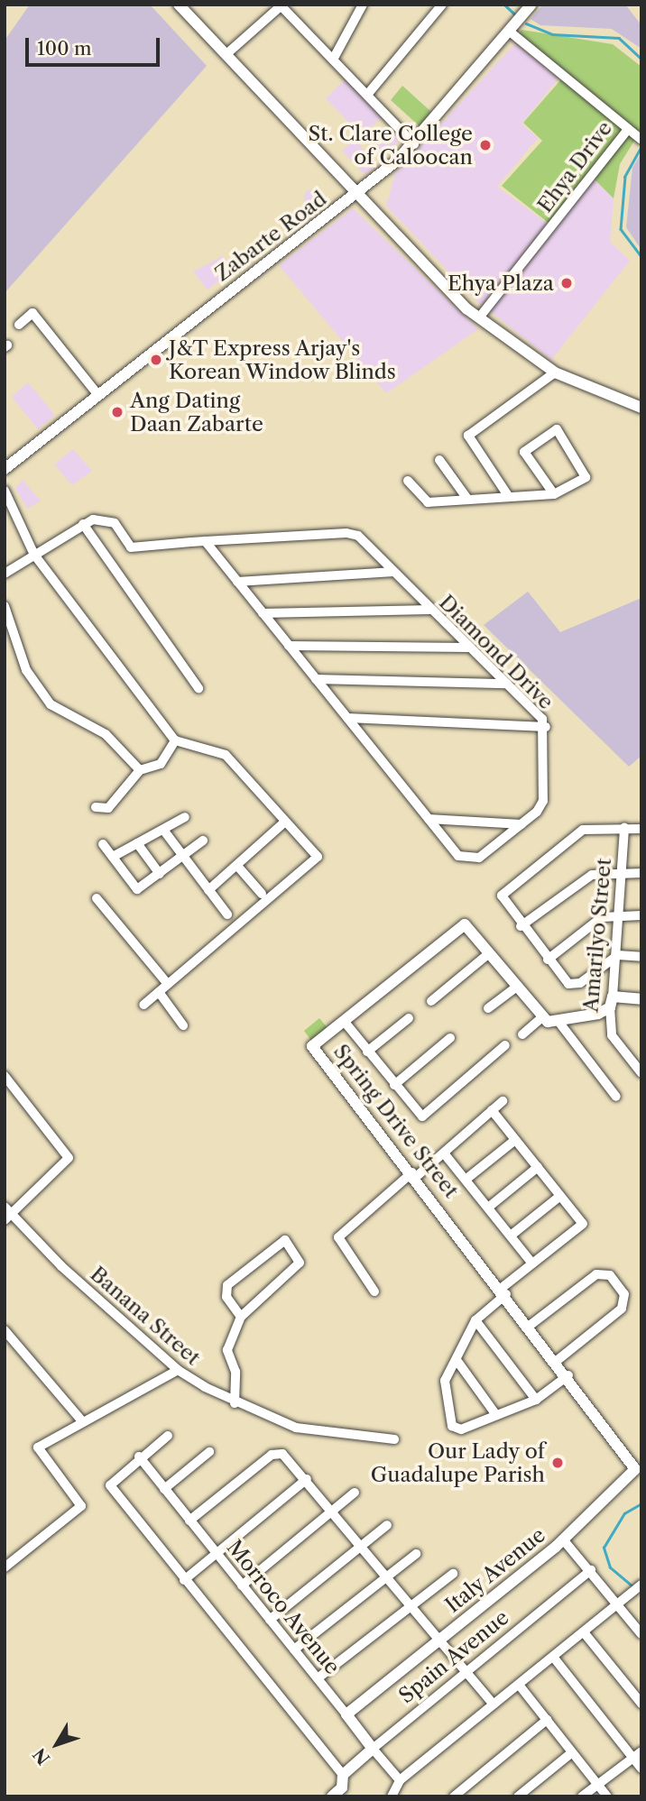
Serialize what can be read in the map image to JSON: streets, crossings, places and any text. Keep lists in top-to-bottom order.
{
  "streets": {
    "street": [
      "Ehya Drive",
      "Zabarte Road",
      "Diamond Drive",
      "Amarilyo Street",
      "Spring Drive Street",
      "Banana Street",
      "Italy Avenue",
      "Morroco Avenue",
      "Spain Avenue"
    ]
  },
  "crossings": [
    ["Ehya Drive", "Zabarte Road"],
    ["Spring Drive Street", "Italy Avenue"],
    ["Italy Avenue", "Morroco Avenue"],
    ["Morroco Avenue", "Spain Avenue"]
  ],
  "places": [
    "St. Clare College of Caloocan",
    "Ehya Plaza",
    "J&T Express Arjay's Korean Window Blinds",
    "Ang Dating Daan Zabarte",
    "Our Lady of Guadalupe Parish"
  ],
  "scale_bar": "100 m",
  "north": "bottom left"
}
